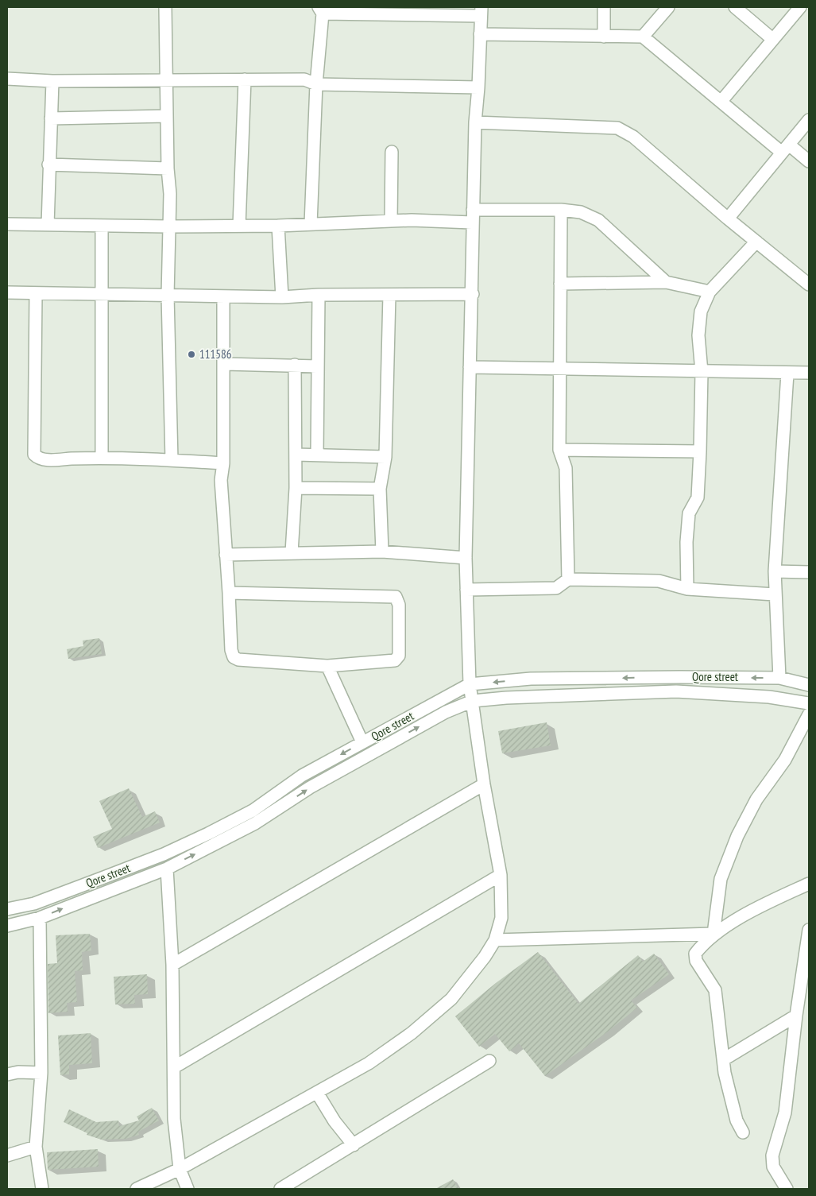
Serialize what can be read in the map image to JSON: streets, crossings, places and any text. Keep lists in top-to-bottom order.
{
  "streets": {
    "street": ["Qore street"]
  },
  "places": ["111586"]
}
